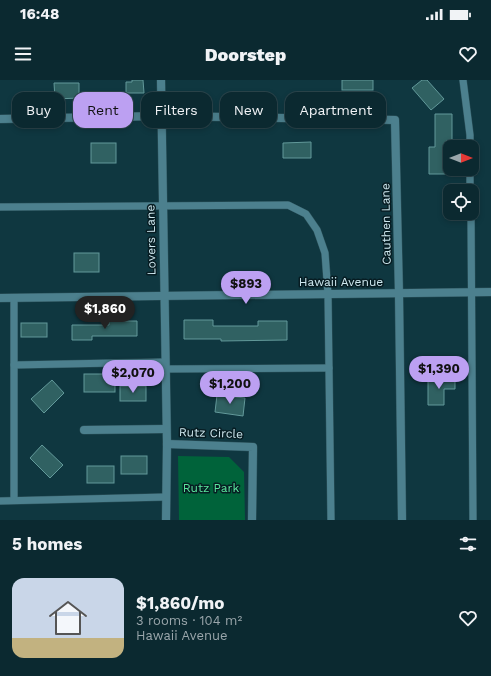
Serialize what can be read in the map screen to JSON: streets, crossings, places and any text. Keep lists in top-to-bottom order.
{
  "streets": {
    "street": [
      "Cauthen Lane",
      "Lovers Lane",
      "Hawaii Avenue",
      "Rutz Circle"
    ]
  },
  "crossings": [
    ["Cauthen Lane", "Hawaii Avenue"],
    ["Lovers Lane", "Hawaii Avenue"],
    ["Lovers Lane", "Rutz Circle"]
  ],
  "parks": ["Rutz Park"],
  "north": "right",
  "page": {
    "status": "16:48",
    "header": "Doorstep",
    "chip": [
      "Buy",
      "Rent",
      "Filters",
      "New",
      "Apartment"
    ],
    "price": [
      "$893",
      "$1,860",
      "$1,390",
      "$2,070",
      "$1,200"
    ],
    "heading": "5 homes",
    "list": [
      {
        "name": "$1,860/mo",
        "note": "3 rooms · 104 m² · Hawaii Avenue"
      }
    ]
  }
}
